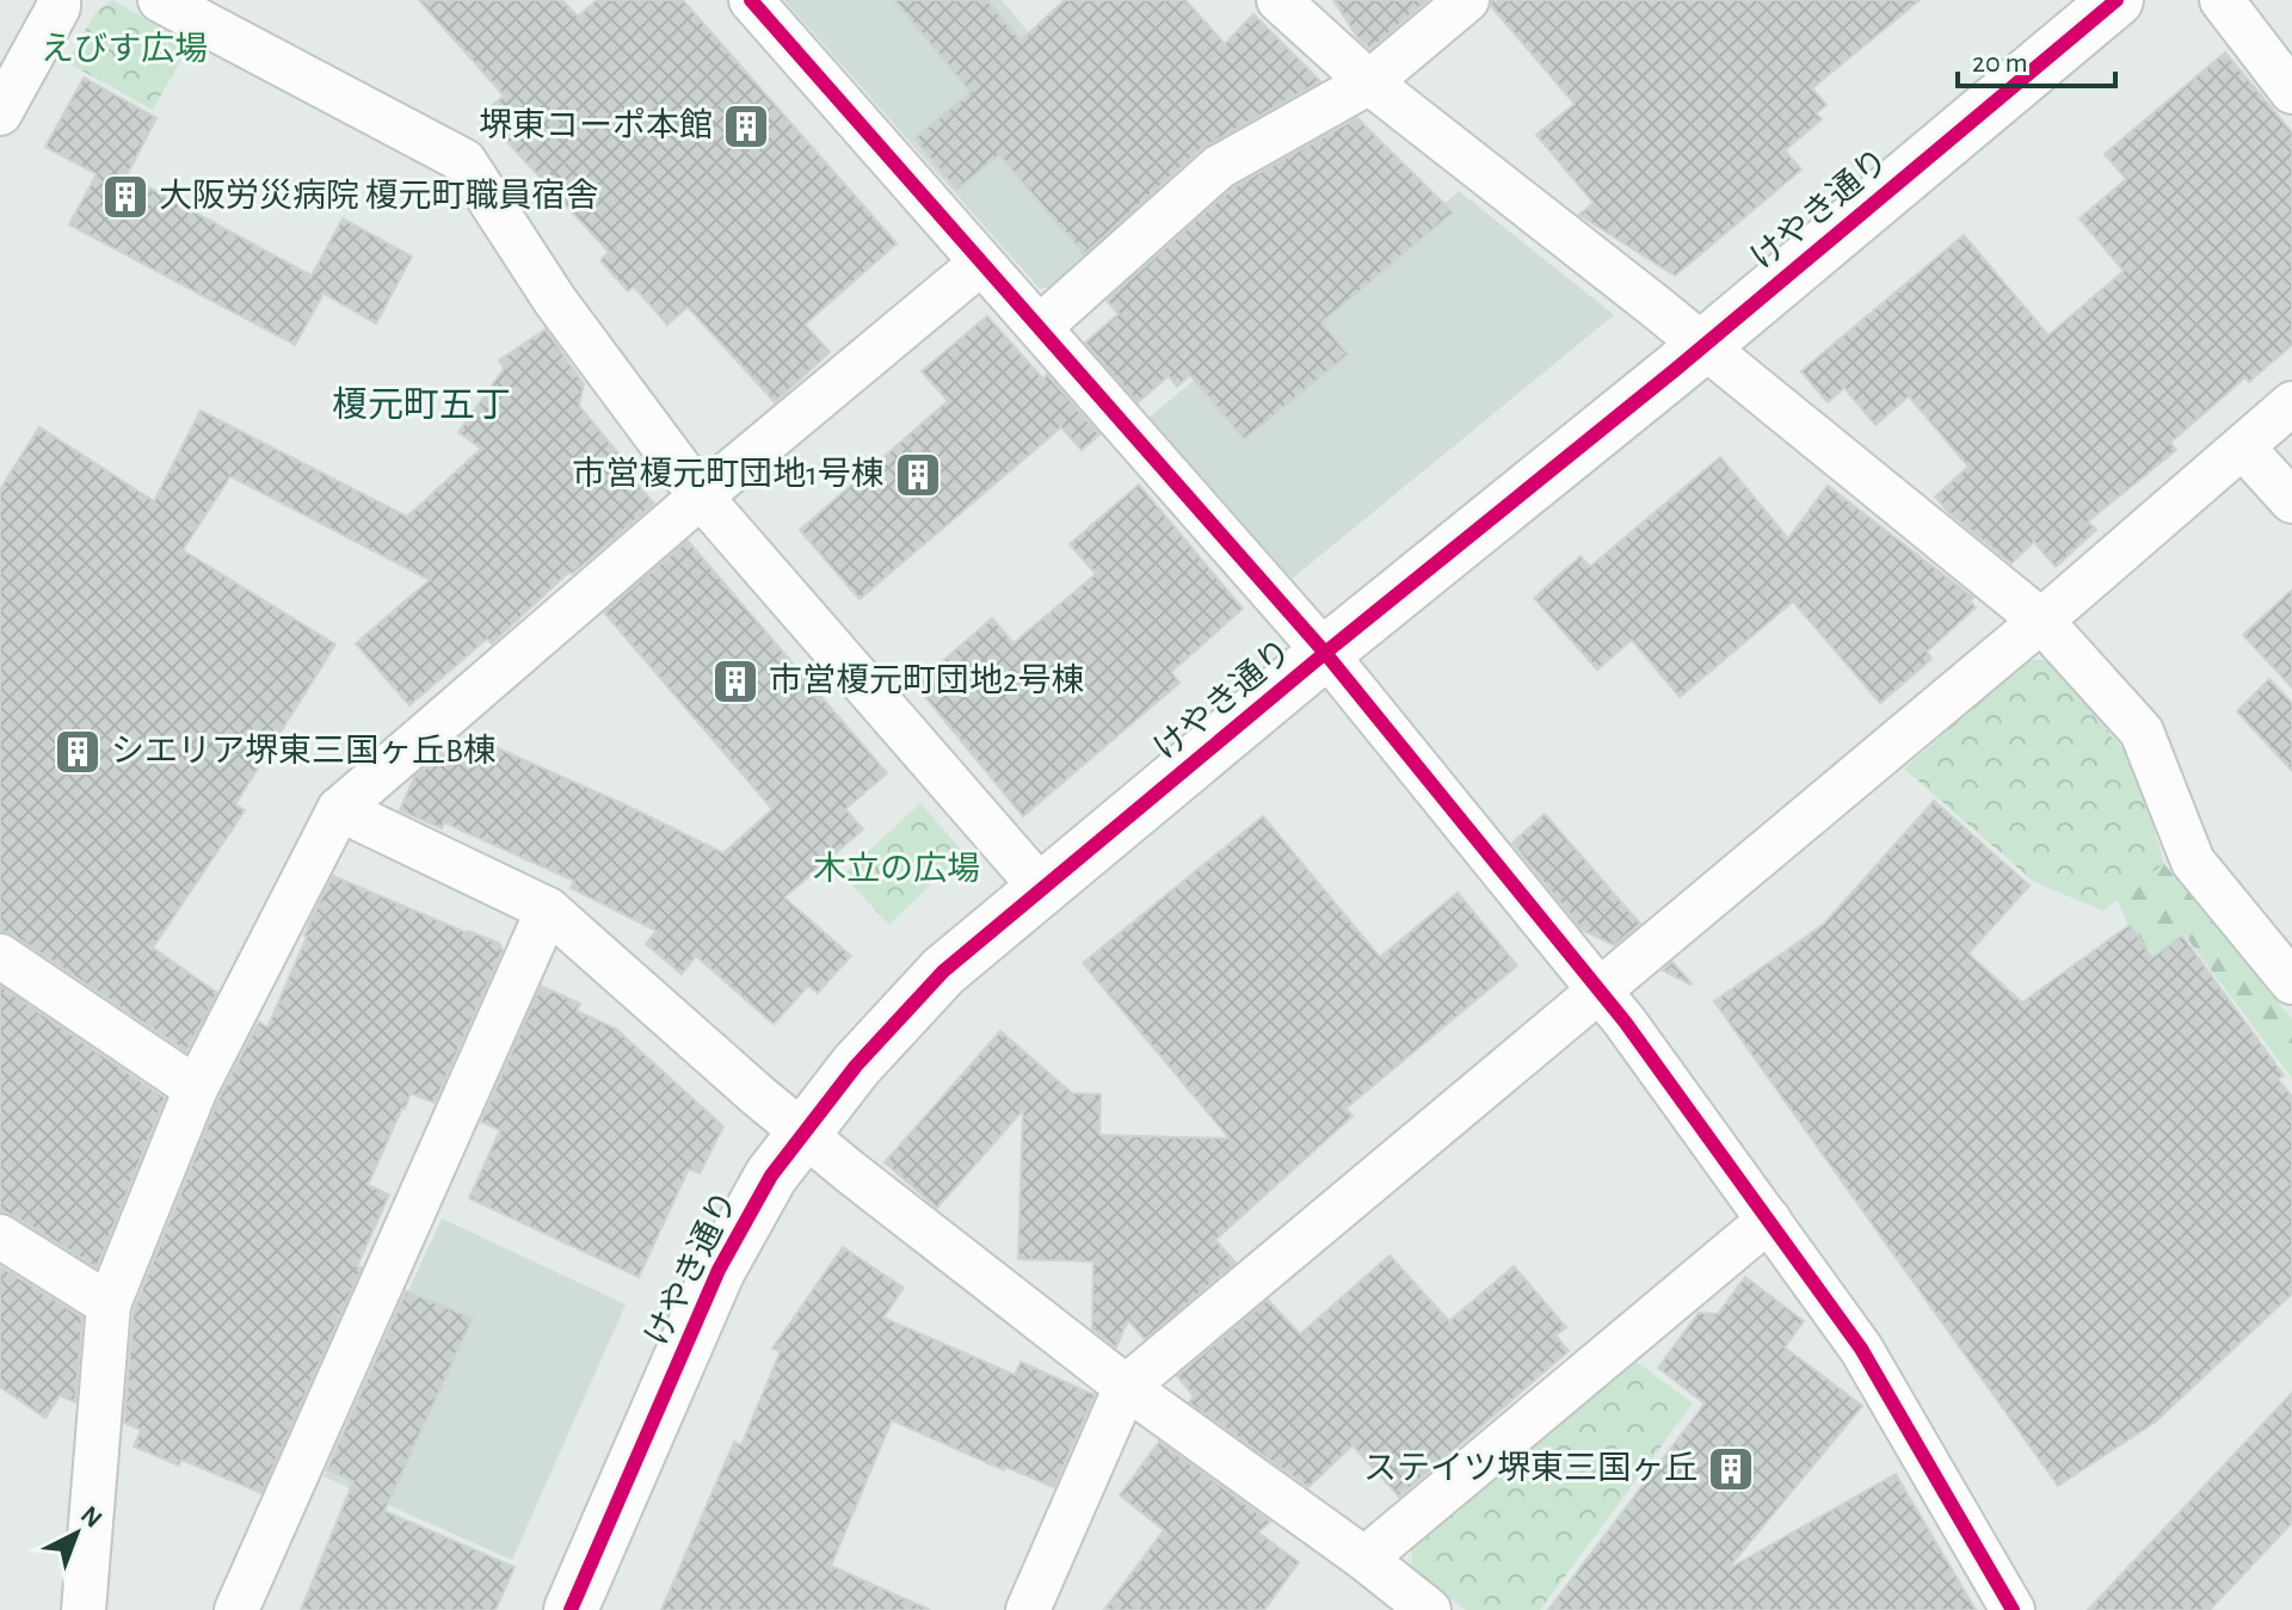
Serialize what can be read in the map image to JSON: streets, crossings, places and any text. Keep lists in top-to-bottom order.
{
  "streets": {
    "street": ["けやき通り"]
  },
  "districts": ["榎元町五丁"],
  "parks": ["えびす広場", "木立の広場"],
  "places": {
    "building": [
      "堺東コーポ本館",
      "大阪労災病院 榎元町職員宿舎",
      "市営榎元町団地1号棟",
      "市営榎元町団地2号棟",
      "シエリア堺東三国ヶ丘B棟",
      "ステイツ堺東三国ヶ丘"
    ]
  },
  "scale_bar": "20 m",
  "north": "top right"
}
